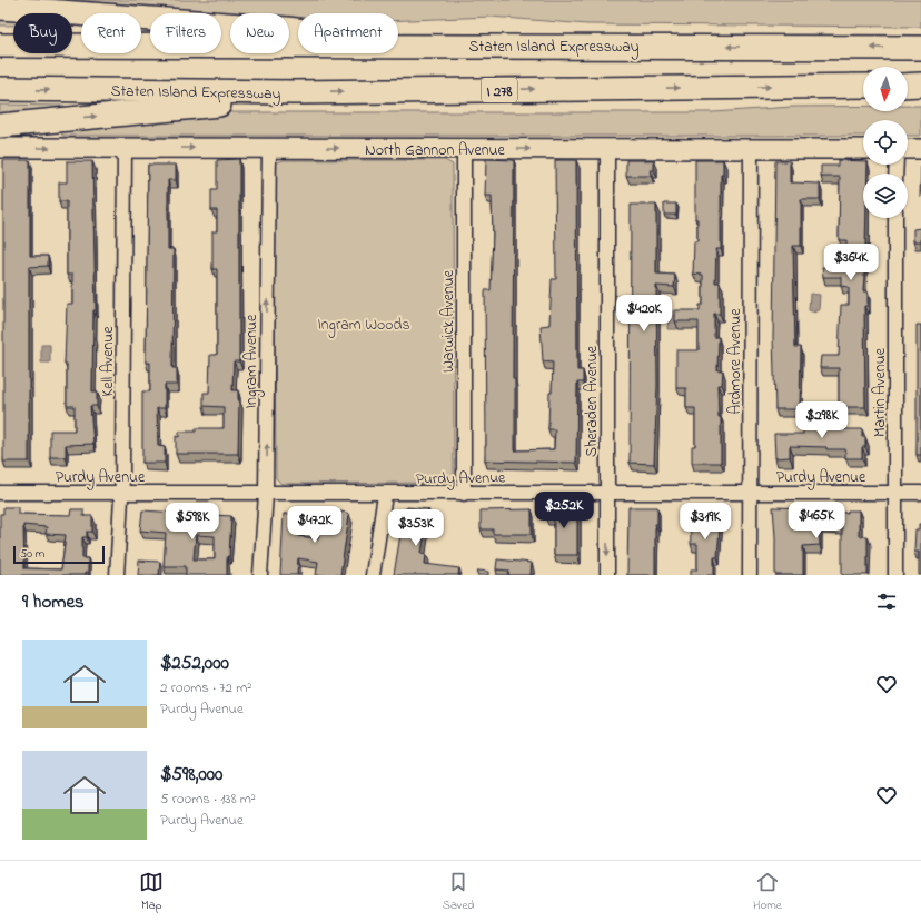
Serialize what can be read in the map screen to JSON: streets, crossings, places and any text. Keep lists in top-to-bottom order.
{
  "streets": {
    "highway": ["Staten Island Expressway", "I 278"],
    "main road": ["North Gannon Avenue"],
    "street": [
      "Warwick Avenue",
      "Kell Avenue",
      "Ingram Avenue",
      "Ardmore Avenue",
      "Martin Avenue",
      "Sheraden Avenue",
      "Purdy Avenue"
    ]
  },
  "crossings": [
    ["North Gannon Avenue", "Warwick Avenue"],
    ["North Gannon Avenue", "Kell Avenue"],
    ["North Gannon Avenue", "Ingram Avenue"],
    ["North Gannon Avenue", "Ardmore Avenue"],
    ["North Gannon Avenue", "Sheraden Avenue"],
    ["Warwick Avenue", "Purdy Avenue"],
    ["Kell Avenue", "Purdy Avenue"],
    ["Ingram Avenue", "Purdy Avenue"],
    ["Ardmore Avenue", "Purdy Avenue"],
    ["Martin Avenue", "Purdy Avenue"],
    ["Sheraden Avenue", "Purdy Avenue"]
  ],
  "one_way": ["North Gannon Avenue", "Ingram Avenue"],
  "parks": ["Ingram Woods"],
  "scale_bar": "50 m",
  "north": "bottom",
  "page": {
    "chip": [
      "Buy",
      "Rent",
      "Filters",
      "New",
      "Apartment"
    ],
    "price": [
      "$364K",
      "$420K",
      "$298K",
      "$252K",
      "$465K",
      "$598K",
      "$319K",
      "$472K",
      "$353K"
    ],
    "scale": "50 m",
    "heading": "9 homes",
    "list": [
      {
        "name": "$252,000",
        "note": "2 rooms · 72 m² · Purdy Avenue"
      },
      {
        "name": "$598,000",
        "note": "5 rooms · 138 m² · Purdy Avenue"
      }
    ],
    "tabs": ["Map", "Saved", "Home"]
  }
}
